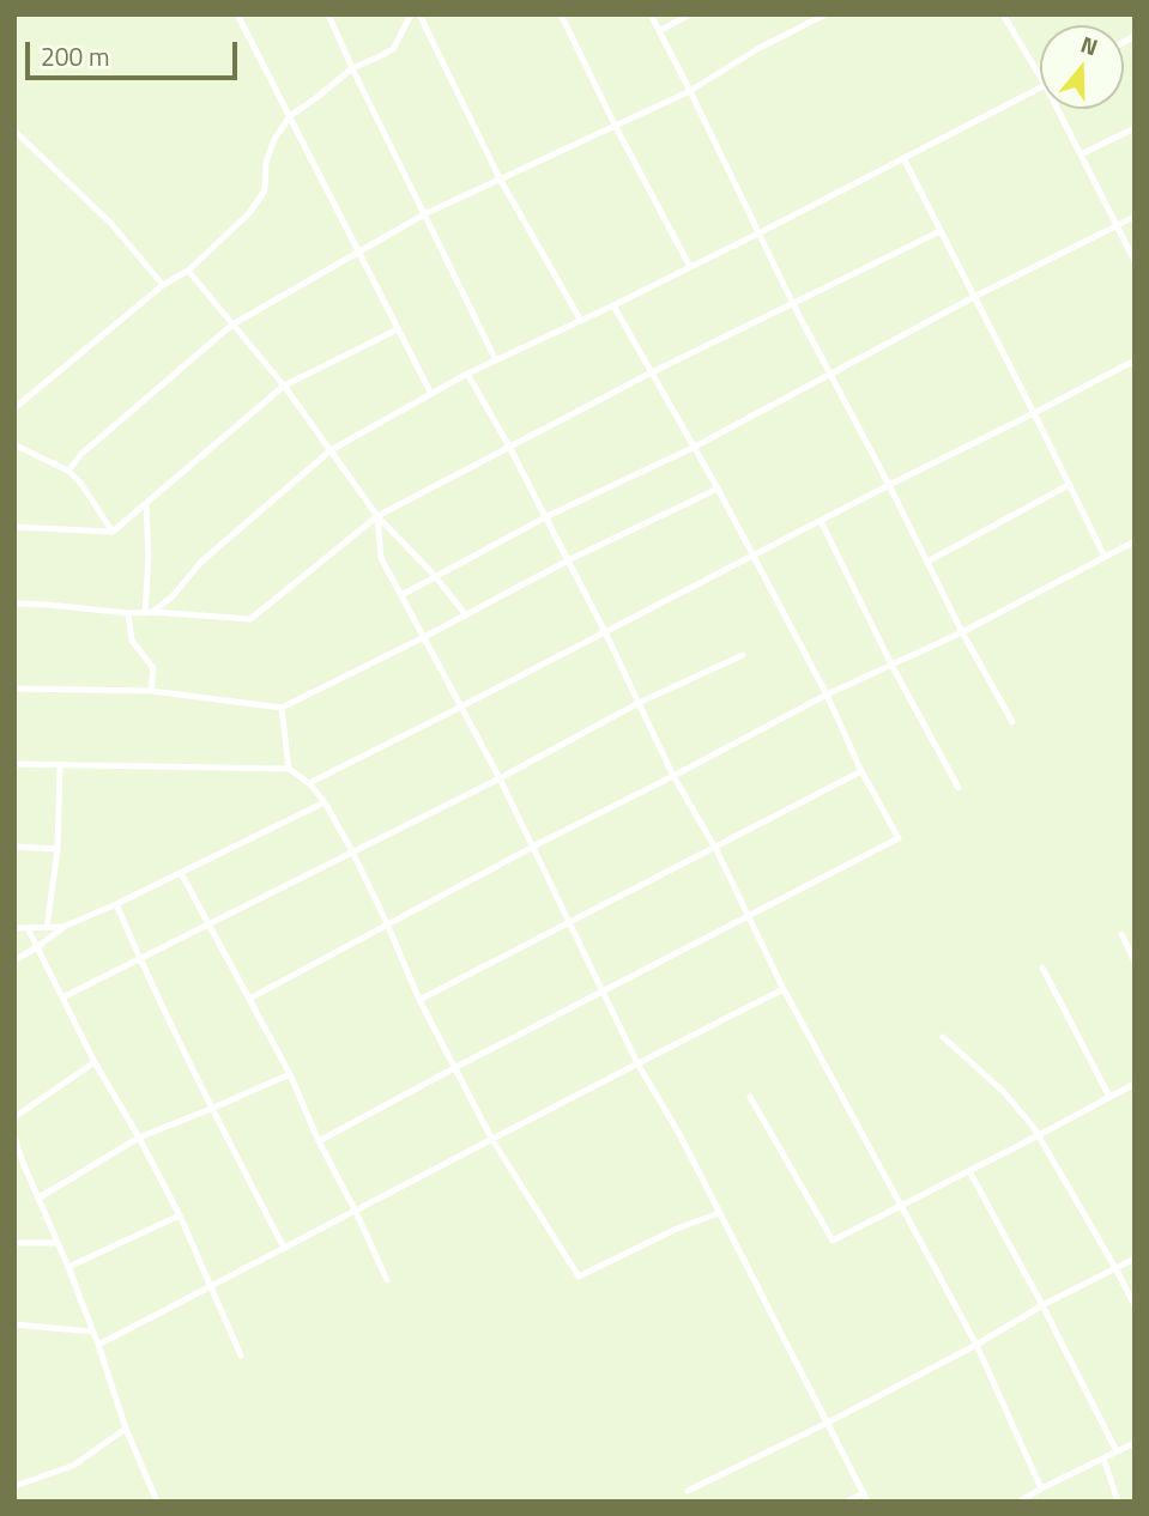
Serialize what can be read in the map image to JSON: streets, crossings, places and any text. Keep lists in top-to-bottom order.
{
  "scale_bar": "200 m",
  "north": "top"
}
